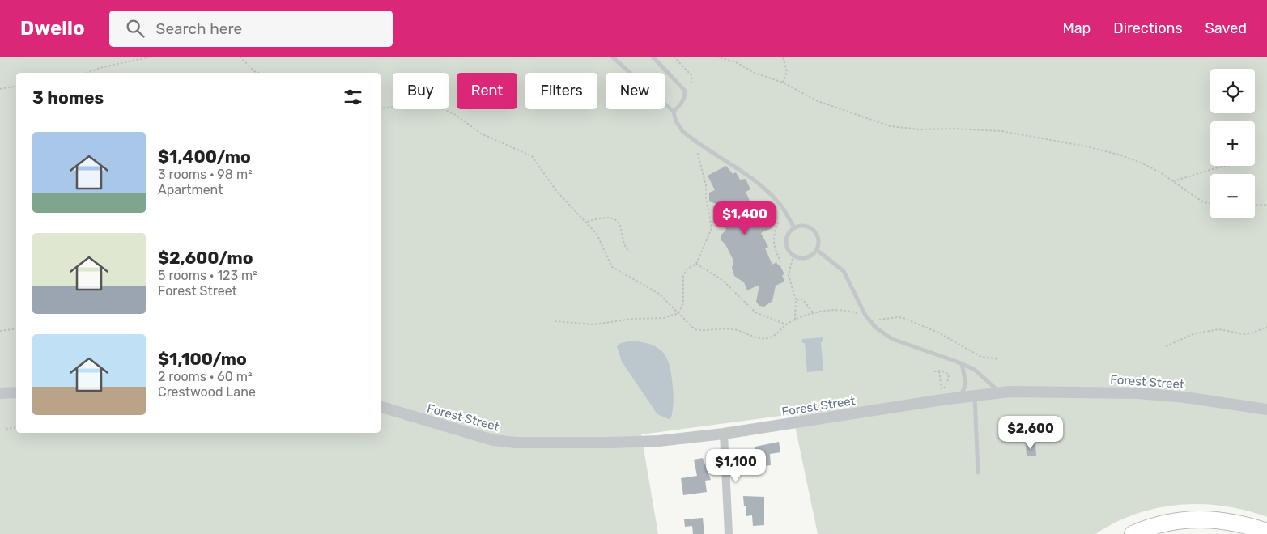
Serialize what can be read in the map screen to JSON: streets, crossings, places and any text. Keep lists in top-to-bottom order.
{
  "streets": {
    "street": ["Forest Street"]
  },
  "page": {
    "header": "Dwello",
    "search": "Search here",
    "nav": ["Map", "Directions", "Saved"],
    "map_buttons": ["+", "−"],
    "chip": [
      "Buy",
      "Rent",
      "Filters",
      "New"
    ],
    "heading": "3 homes",
    "list": [
      {
        "name": "$1,400/mo",
        "note": "3 rooms · 98 m² · Apartment"
      },
      {
        "name": "$2,600/mo",
        "note": "5 rooms · 123 m² · Forest Street"
      },
      {
        "name": "$1,100/mo",
        "note": "2 rooms · 60 m² · Crestwood Lane"
      }
    ],
    "price": ["$1,400", "$2,600", "$1,100"]
  }
}
